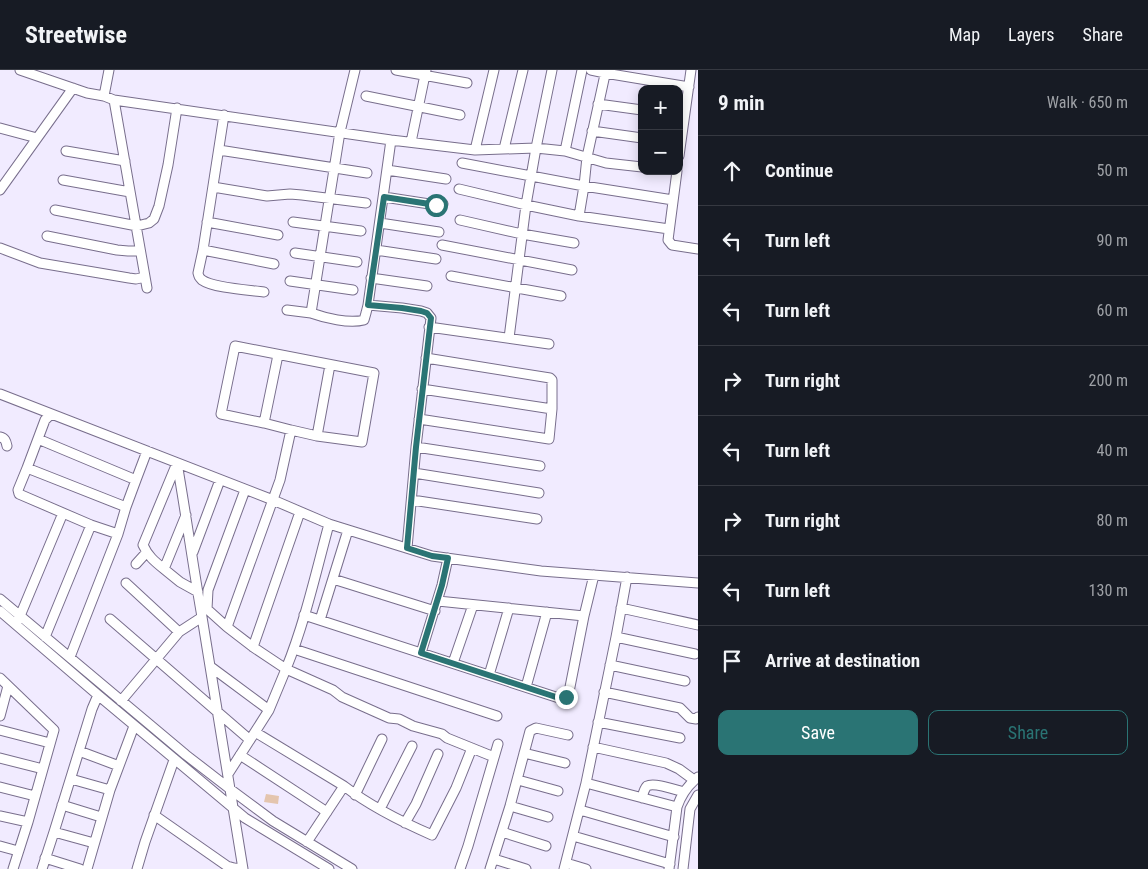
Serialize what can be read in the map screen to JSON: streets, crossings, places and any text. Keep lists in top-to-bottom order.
{
  "page": {
    "header": "Streetwise",
    "nav": ["Map", "Layers", "Share"],
    "heading": ["9 min", "Walk · 650 m"],
    "map_buttons": ["+", "−"],
    "list": [
      ["Continue", "50 m"],
      ["Turn left", "90 m"],
      ["Turn left", "60 m"],
      ["Turn right", "200 m"],
      ["Turn left", "40 m"],
      ["Turn right", "80 m"],
      ["Turn left", "130 m"],
      "Arrive at destination"
    ],
    "buttons": ["Save", "Share"]
  }
}
